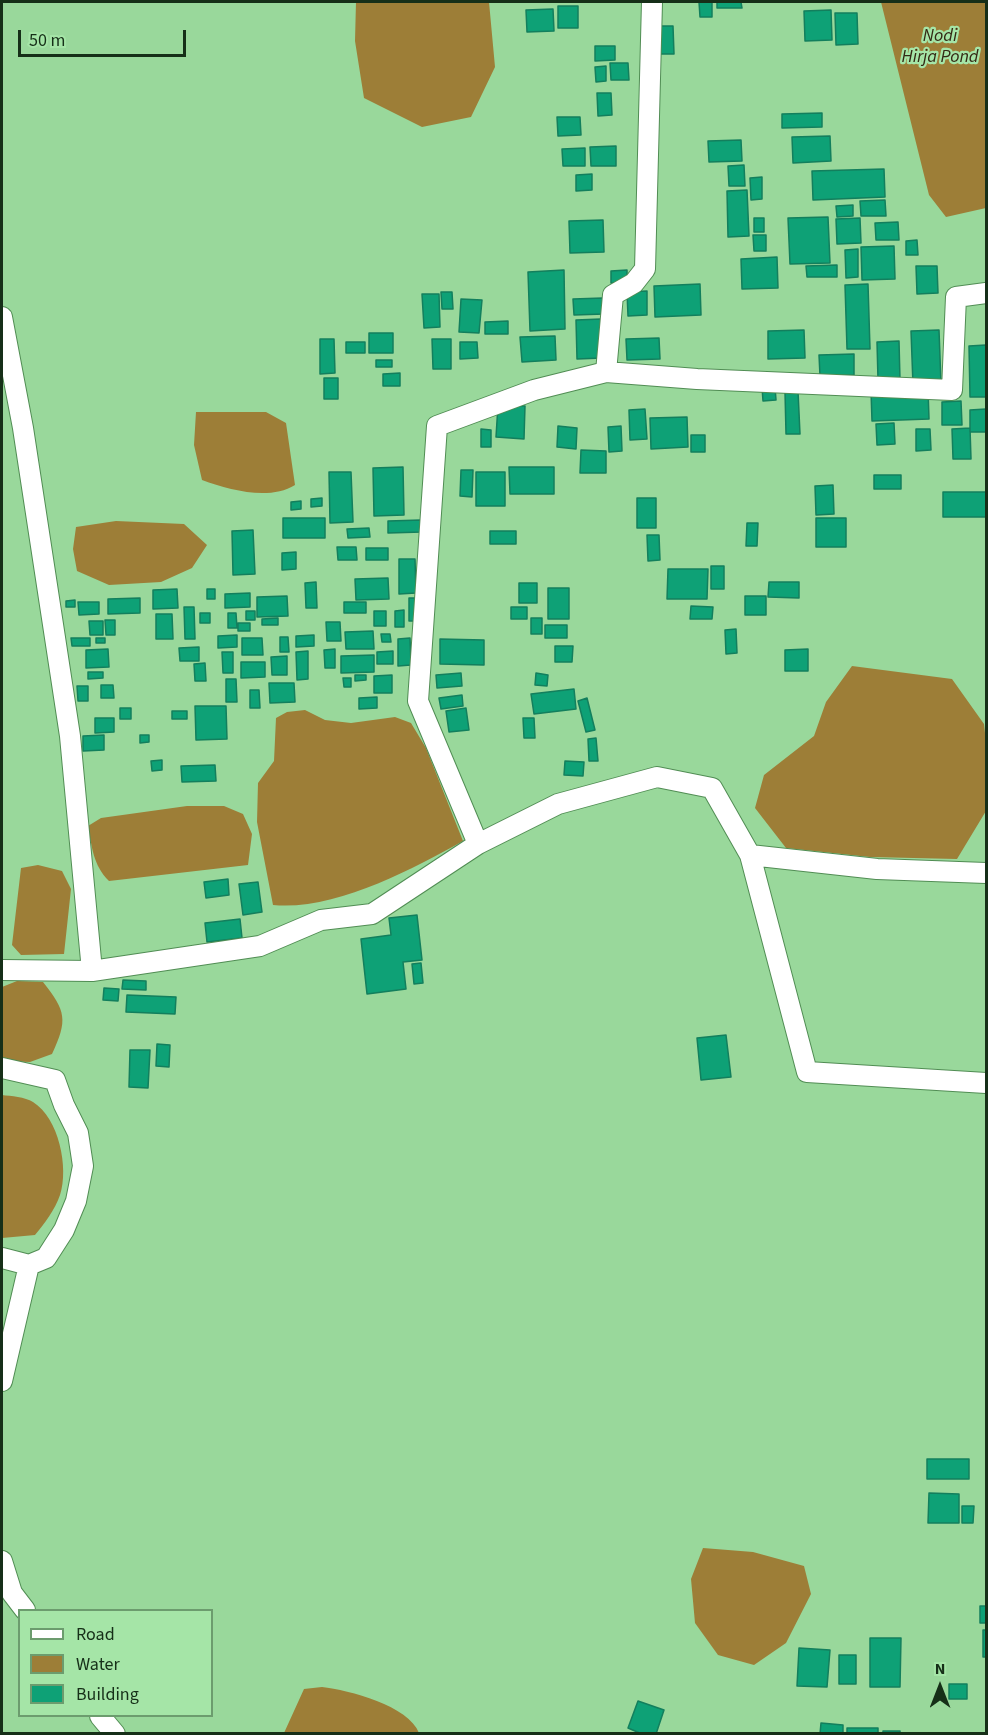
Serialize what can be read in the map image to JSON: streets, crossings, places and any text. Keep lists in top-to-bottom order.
{
  "water": ["Nodi Hirja Pond"],
  "legend": ["Road", "Water", "Building"],
  "scale_bar": "50 m",
  "north": "top"
}
